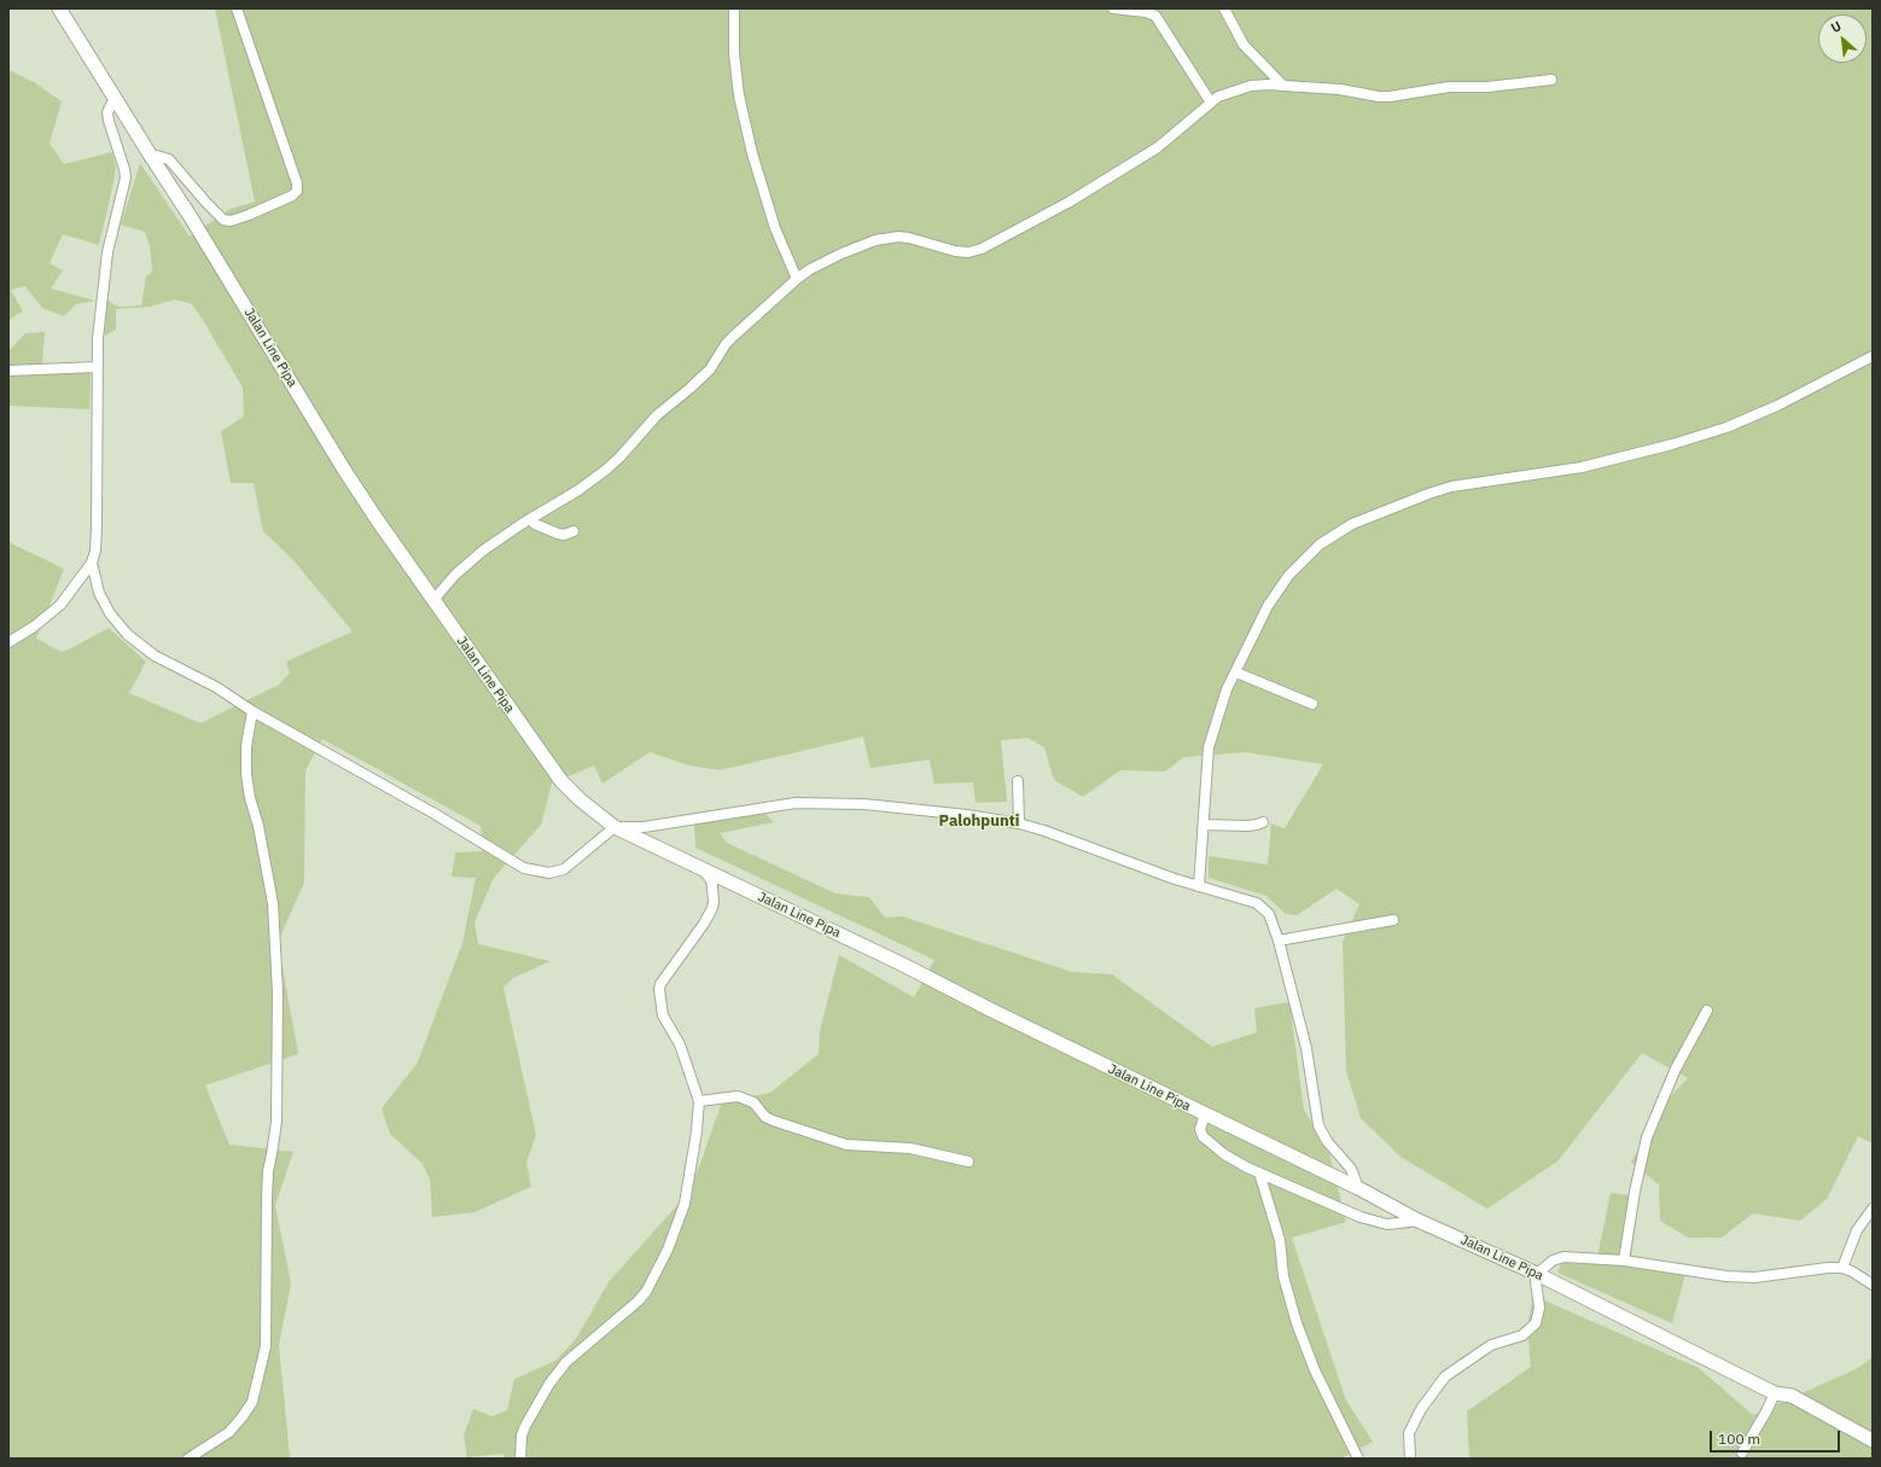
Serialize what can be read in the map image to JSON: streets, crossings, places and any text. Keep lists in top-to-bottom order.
{
  "streets": {
    "main road": ["Jalan Line Pipa"]
  },
  "districts": ["Palohpunti"],
  "scale_bar": "100 m",
  "north": "top left"
}
